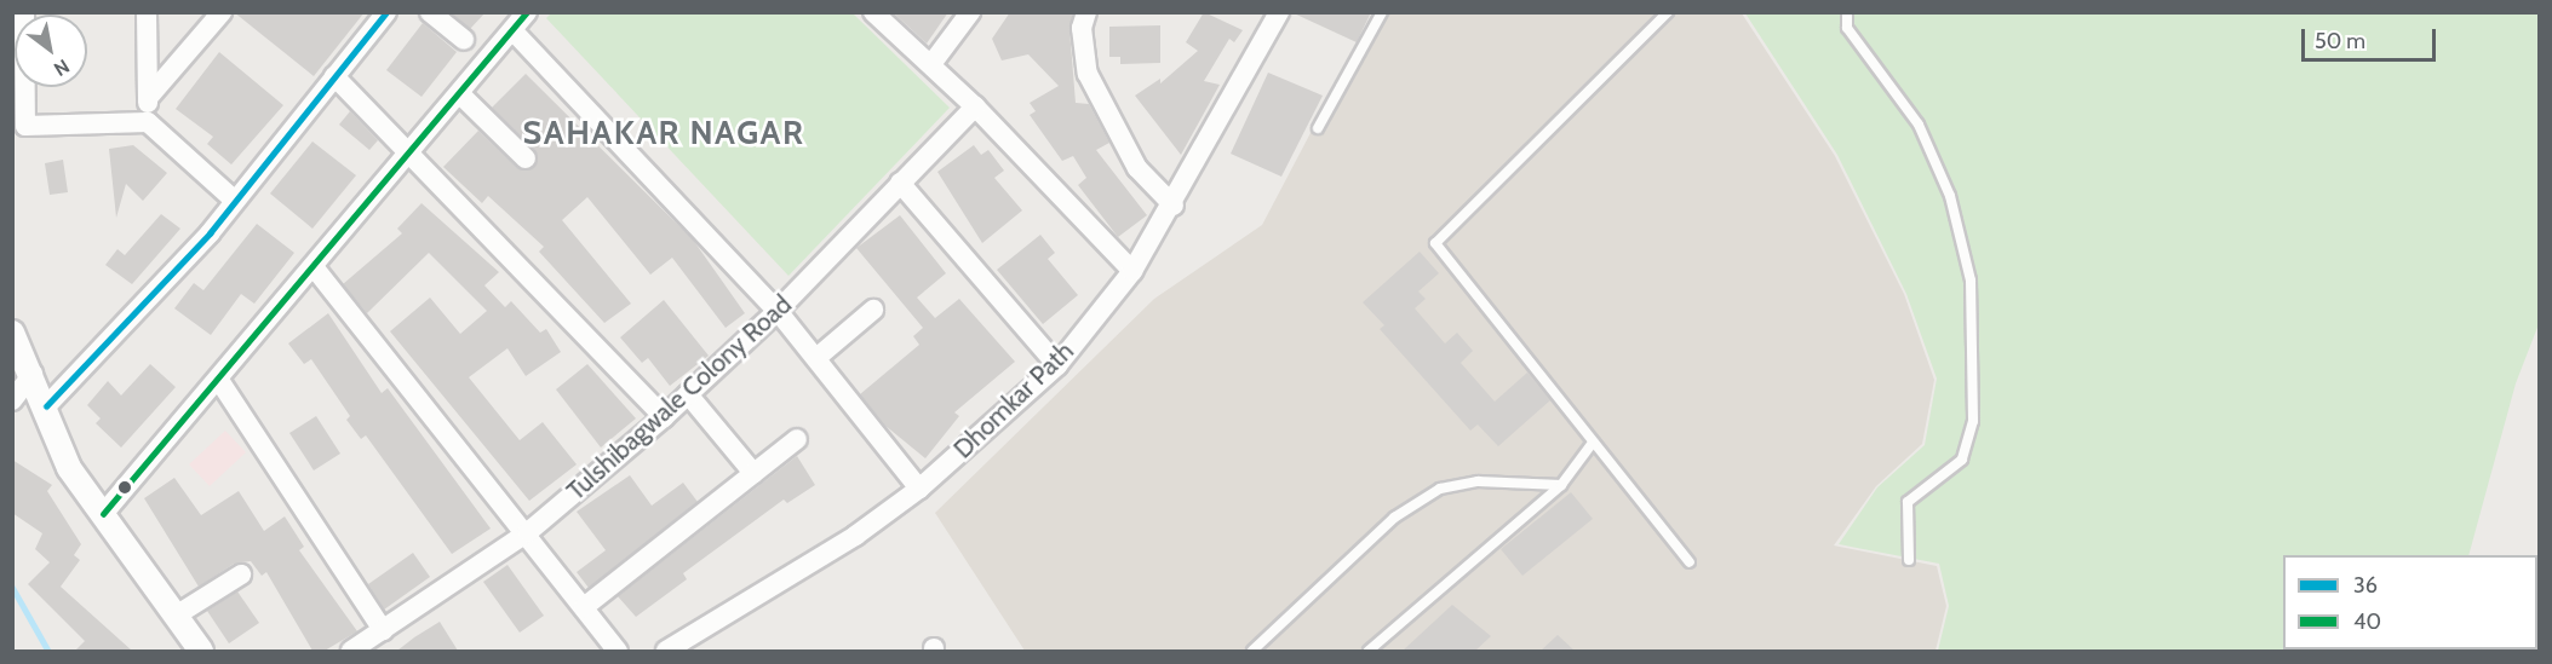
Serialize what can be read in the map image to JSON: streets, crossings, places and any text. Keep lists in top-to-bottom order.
{
  "streets": {
    "street": ["Tulshibagwale Colony Road", "Dhomkar Path"]
  },
  "districts": ["SAHAKAR NAGAR"],
  "lines": ["transit line 36", "transit line 40"],
  "legend": ["36", "40"],
  "scale_bar": "50 m",
  "north": "bottom right"
}
